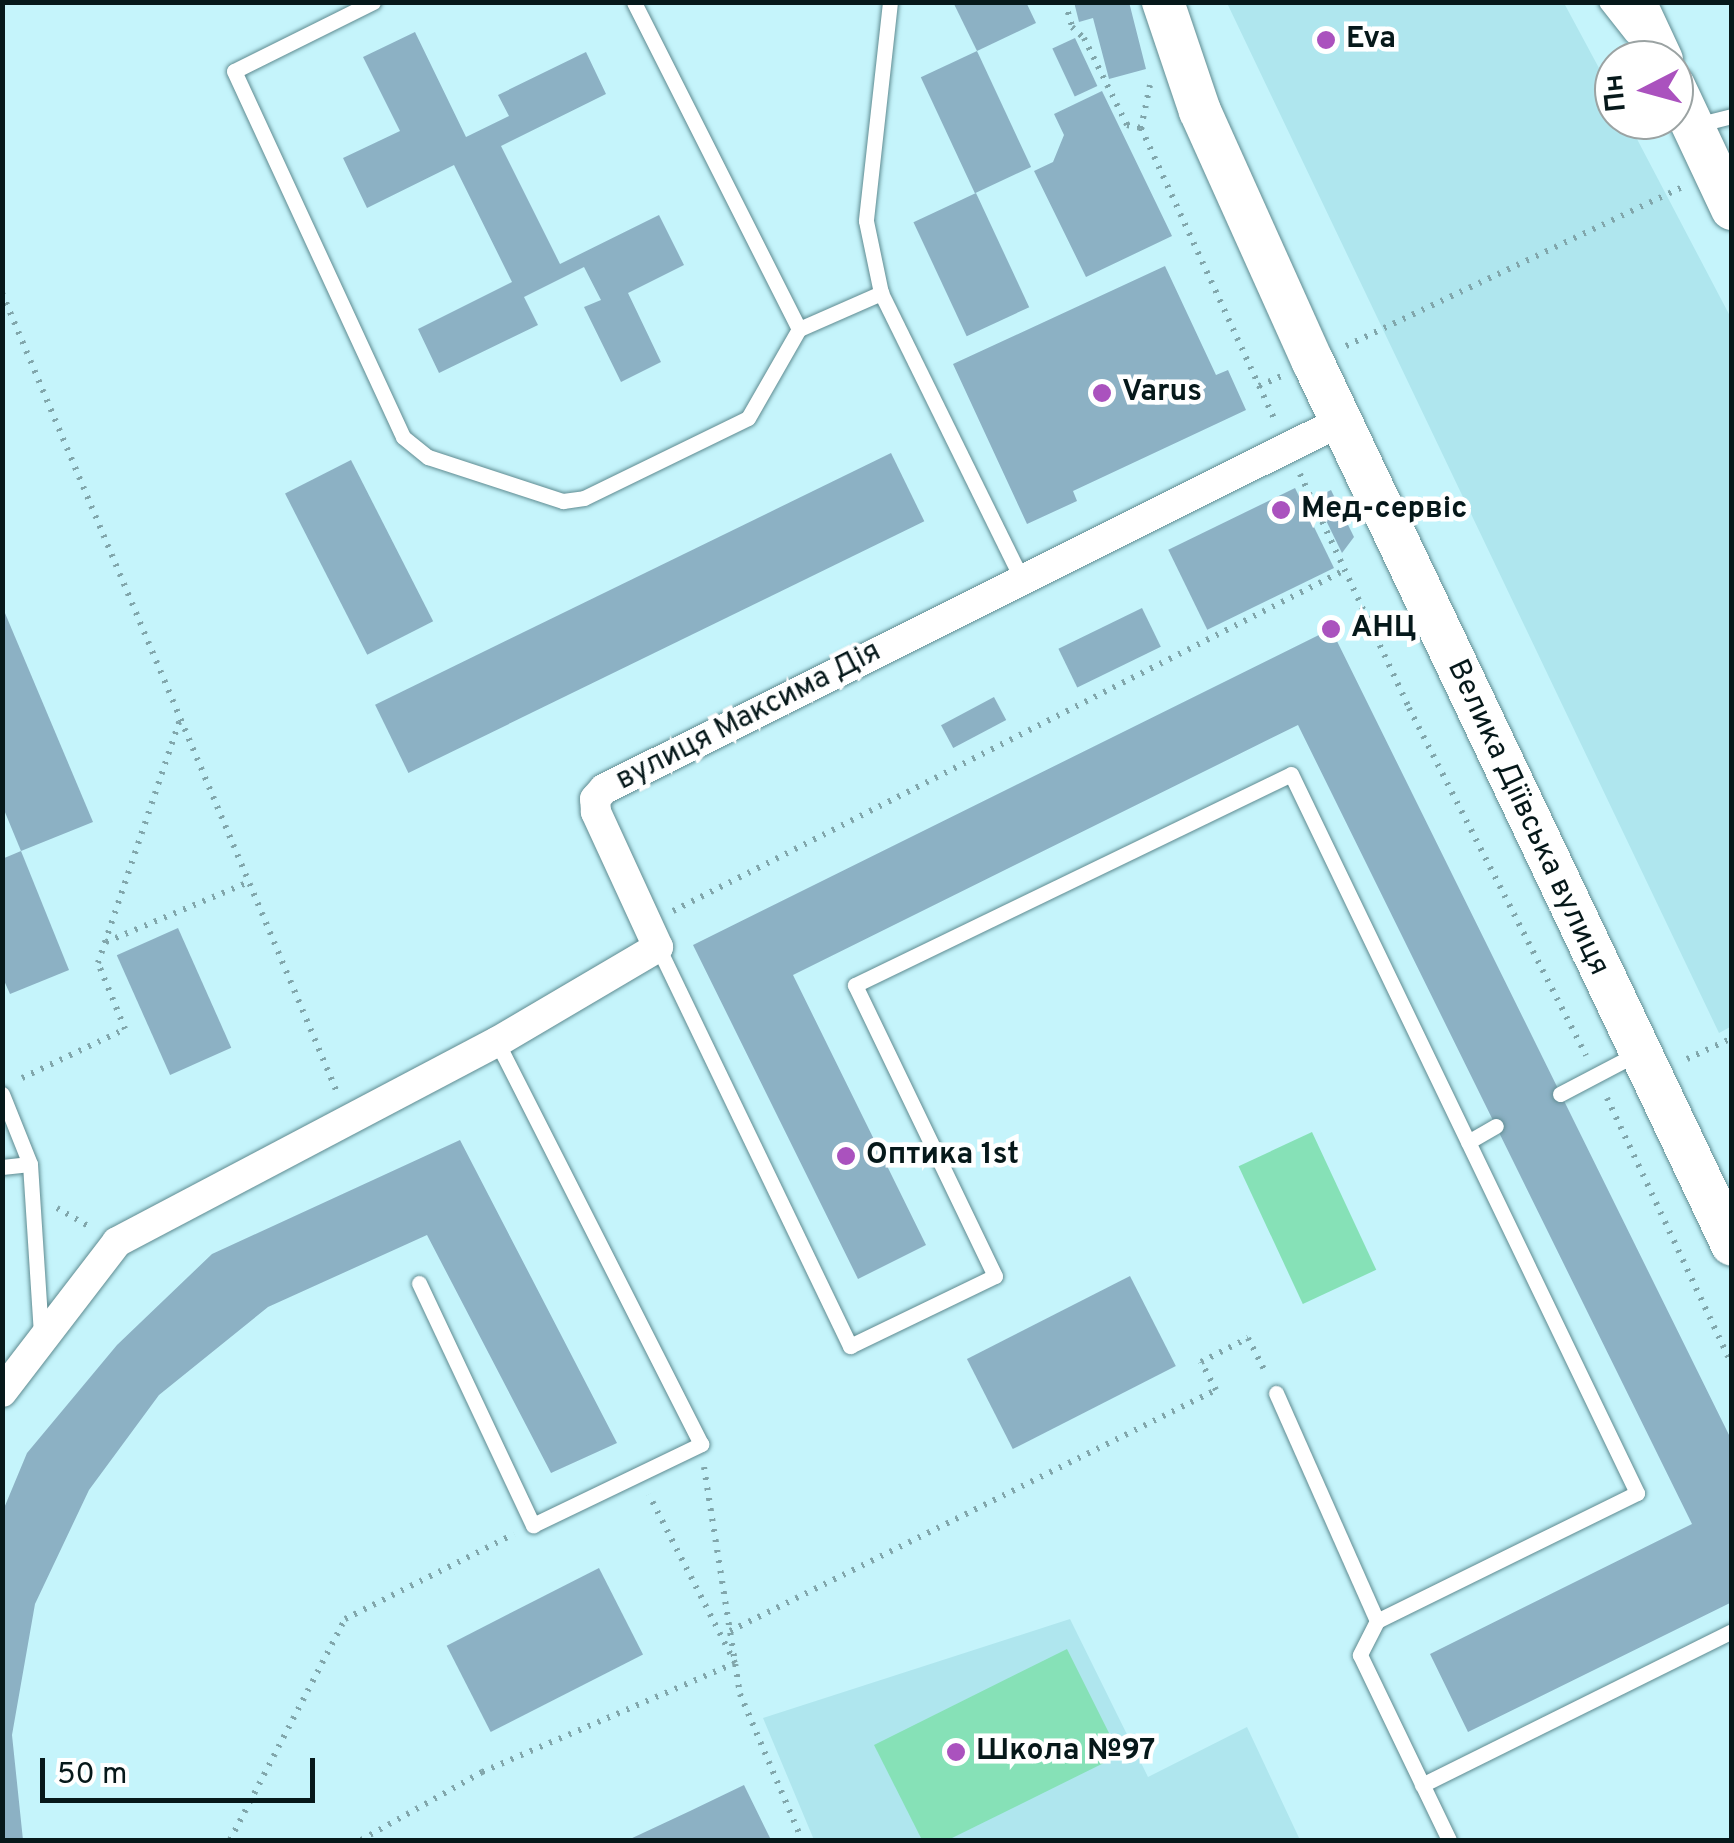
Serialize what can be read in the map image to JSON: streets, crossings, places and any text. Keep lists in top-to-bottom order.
{
  "streets": {
    "main road": ["Велика Діївська вулиця"],
    "street": ["вулиця Максима Дія"]
  },
  "crossings": [
    ["вулиця Максима Дія", "Велика Діївська вулиця"]
  ],
  "places": [
    "Eva",
    "Varus",
    "Мед-сервіс",
    "АНЦ",
    "Оптика 1st",
    "Школа №97"
  ],
  "scale_bar": "50 m",
  "north": "left"
}
